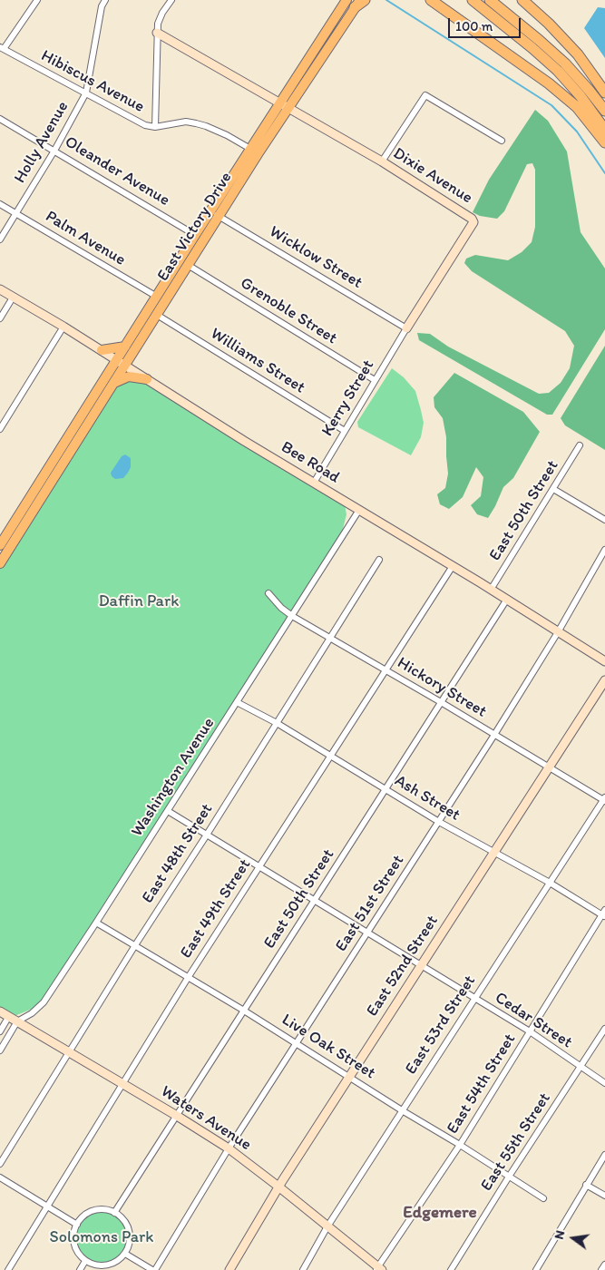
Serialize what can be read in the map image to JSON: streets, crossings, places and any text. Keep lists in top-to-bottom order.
{
  "streets": {
    "main road": [
      "Dixie Avenue",
      "East Victory Drive",
      "Bee Road",
      "East 52nd Street",
      "Waters Avenue"
    ],
    "street": [
      "Hibiscus Avenue",
      "Holly Avenue",
      "Oleander Avenue",
      "Palm Avenue",
      "Wicklow Street",
      "Grenoble Street",
      "Williams Street",
      "Kerry Street",
      "East 50th Street",
      "Hickory Street",
      "Washington Avenue",
      "Ash Street",
      "East 48th Street",
      "East 51st Street",
      "East 49th Street",
      "Cedar Street",
      "East 53rd Street",
      "Live Oak Street",
      "East 54th Street",
      "East 55th Street"
    ]
  },
  "crossings": [
    ["Hibiscus Avenue", "Holly Avenue"],
    ["Hibiscus Avenue", "East Victory Drive"],
    ["Holly Avenue", "Oleander Avenue"],
    ["Holly Avenue", "Palm Avenue"],
    ["Oleander Avenue", "East Victory Drive"],
    ["Dixie Avenue", "East Victory Drive"],
    ["Dixie Avenue", "Wicklow Street"],
    ["Dixie Avenue", "Kerry Street"],
    ["East Victory Drive", "Palm Avenue"],
    ["East Victory Drive", "Wicklow Street"],
    ["East Victory Drive", "Grenoble Street"],
    ["East Victory Drive", "Williams Street"],
    ["East Victory Drive", "Bee Road"],
    ["Wicklow Street", "Kerry Street"],
    ["Grenoble Street", "Kerry Street"],
    ["Williams Street", "Kerry Street"],
    ["Kerry Street", "Bee Road"],
    ["Bee Road", "East 50th Street"],
    ["Bee Road", "Washington Avenue"],
    ["Bee Road", "East 51st Street"],
    ["Bee Road", "East 49th Street"],
    ["East 50th Street", "Hickory Street"],
    ["East 50th Street", "Ash Street"],
    ["East 50th Street", "Cedar Street"],
    ["East 50th Street", "Live Oak Street"],
    ["East 50th Street", "Waters Avenue"],
    ["Hickory Street", "Washington Avenue"],
    ["Hickory Street", "East 48th Street"],
    ["Hickory Street", "East 51st Street"],
    ["Hickory Street", "East 49th Street"],
    ["Hickory Street", "East 52nd Street"],
    ["Hickory Street", "East 53rd Street"],
    ["Washington Avenue", "Ash Street"],
    ["Washington Avenue", "Cedar Street"],
    ["Washington Avenue", "Live Oak Street"],
    ["Washington Avenue", "Waters Avenue"],
    ["Ash Street", "East 48th Street"],
    ["Ash Street", "East 51st Street"],
    ["Ash Street", "East 49th Street"],
    ["Ash Street", "East 52nd Street"],
    ["Ash Street", "East 53rd Street"],
    ["Ash Street", "East 54th Street"],
    ["East 48th Street", "Cedar Street"],
    ["East 48th Street", "Live Oak Street"],
    ["East 48th Street", "Waters Avenue"],
    ["East 51st Street", "Cedar Street"],
    ["East 51st Street", "Live Oak Street"],
    ["East 51st Street", "Waters Avenue"],
    ["East 49th Street", "Cedar Street"],
    ["East 49th Street", "Live Oak Street"],
    ["East 49th Street", "Waters Avenue"],
    ["East 52nd Street", "Cedar Street"],
    ["East 52nd Street", "Live Oak Street"],
    ["East 52nd Street", "Waters Avenue"],
    ["Cedar Street", "East 53rd Street"],
    ["Cedar Street", "East 54th Street"],
    ["Cedar Street", "East 55th Street"],
    ["East 53rd Street", "Live Oak Street"],
    ["East 53rd Street", "Waters Avenue"],
    ["Live Oak Street", "East 54th Street"],
    ["Live Oak Street", "East 55th Street"],
    ["East 54th Street", "Waters Avenue"]
  ],
  "districts": ["Edgemere"],
  "parks": ["Daffin Park", "Solomons Park"],
  "scale_bar": "100 m",
  "north": "left"
}
